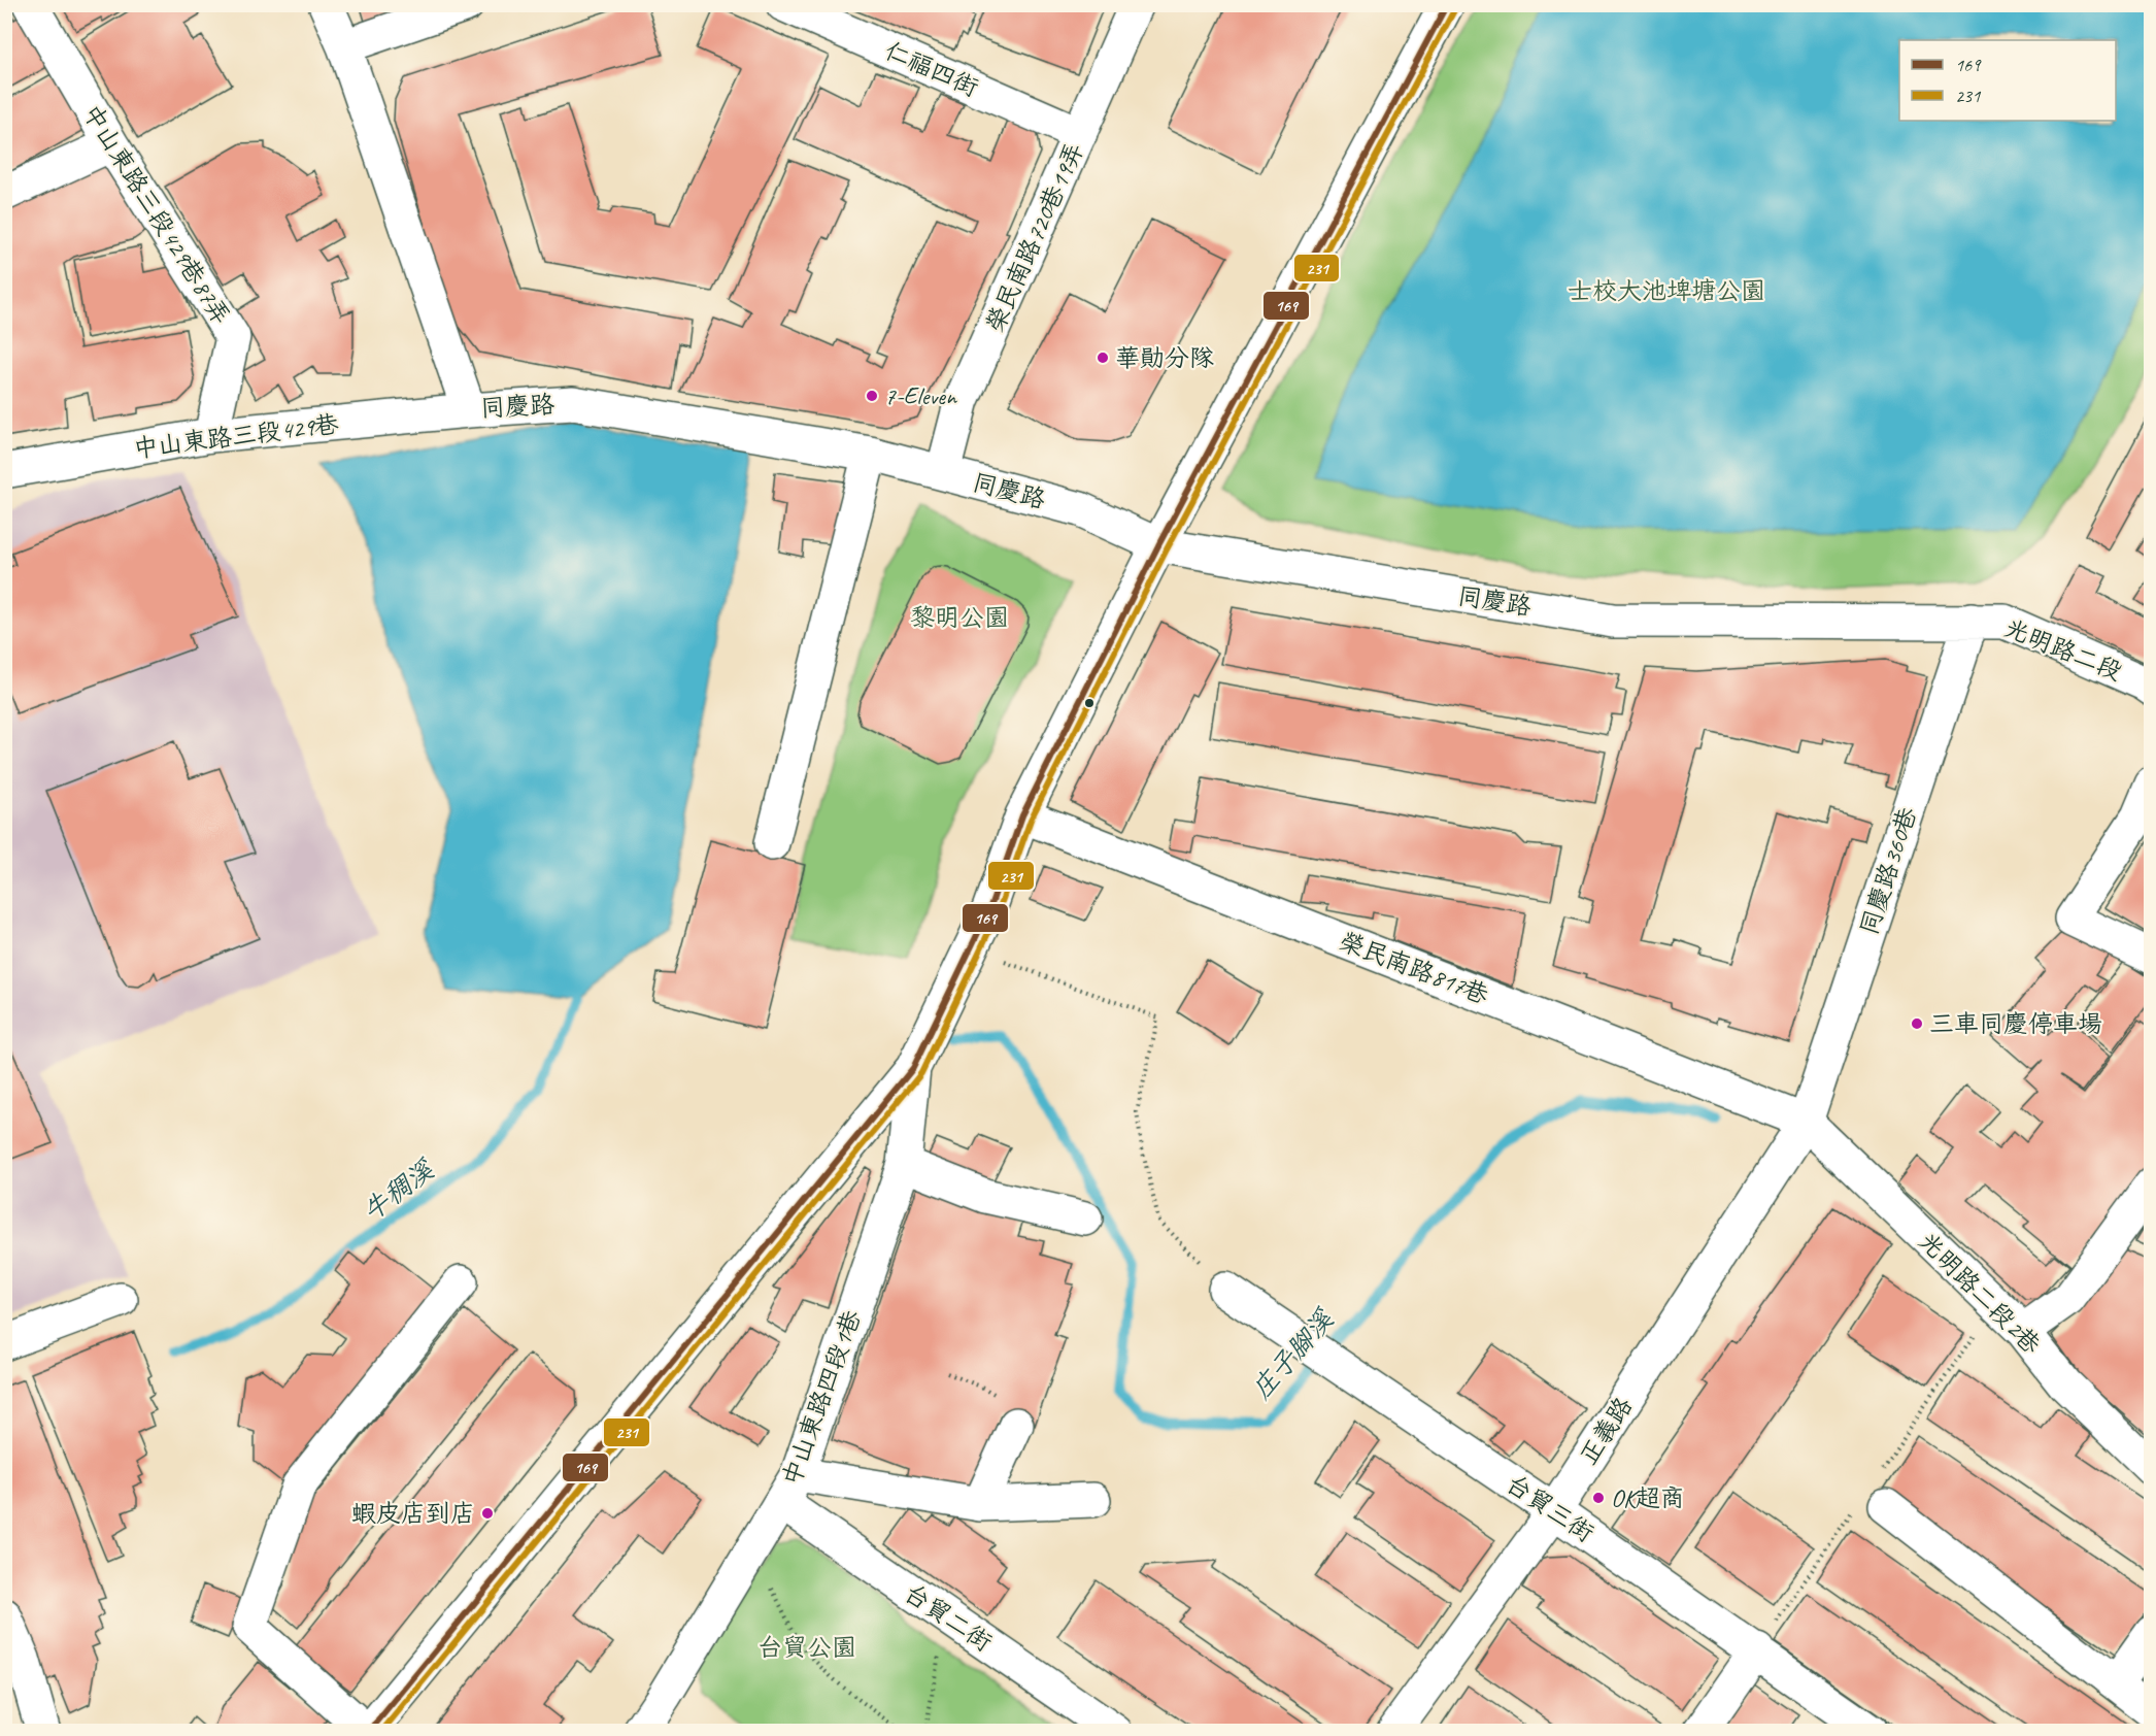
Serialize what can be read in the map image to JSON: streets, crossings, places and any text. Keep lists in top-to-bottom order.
{
  "streets": {
    "street": [
      "仁福四街",
      "中山東路三段429巷87弄",
      "榮民南路720巷19弄",
      "同慶路",
      "中山東路三段429巷",
      "光明路二段",
      "同慶路360巷",
      "榮民南路817巷",
      "光明路二段2巷",
      "中山東路四段1巷",
      "正義路",
      "台貿三街",
      "台貿二街"
    ]
  },
  "crossings": [
    ["仁福四街", "榮民南路720巷19弄"],
    ["中山東路三段429巷87弄", "中山東路三段429巷"],
    ["榮民南路720巷19弄", "同慶路"],
    ["同慶路", "中山東路三段429巷"],
    ["同慶路", "光明路二段"],
    ["同慶路", "同慶路360巷"],
    ["光明路二段", "同慶路360巷"],
    ["同慶路360巷", "榮民南路817巷"],
    ["同慶路360巷", "光明路二段2巷"],
    ["同慶路360巷", "正義路"],
    ["榮民南路817巷", "光明路二段2巷"],
    ["榮民南路817巷", "正義路"],
    ["光明路二段2巷", "正義路"],
    ["中山東路四段1巷", "台貿二街"],
    ["正義路", "台貿三街"]
  ],
  "water": ["牛稠溪", "庄子腳溪"],
  "parks": ["士校大池埤塘公園", "黎明公園", "台貿公園"],
  "places": [
    "華勛分隊",
    "7-Eleven",
    "三車同慶停車場",
    "OK超商",
    "蝦皮店到店"
  ],
  "lines": ["transit line 169", "transit line 231"],
  "legend": ["169", "231"]
}
